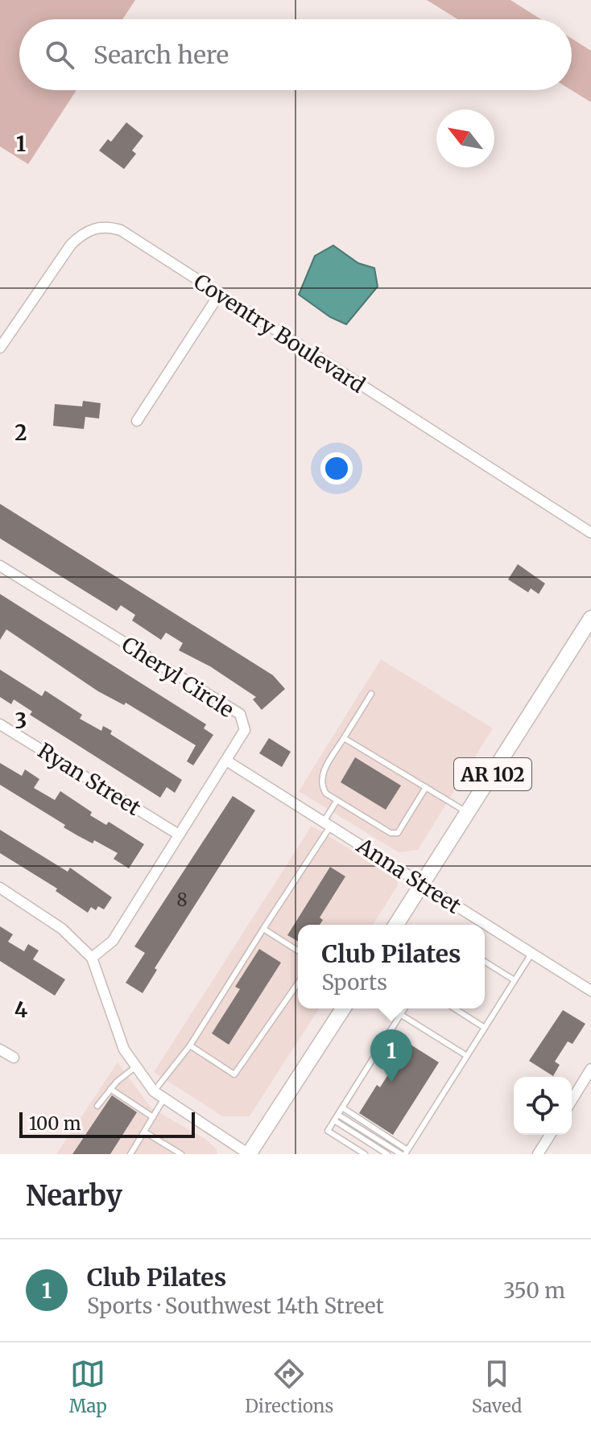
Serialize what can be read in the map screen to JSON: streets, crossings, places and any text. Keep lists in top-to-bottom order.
{
  "streets": {
    "main road": ["AR 102"],
    "street": [
      "Coventry Boulevard",
      "Cheryl Circle",
      "Ryan Street",
      "Anna Street"
    ]
  },
  "crossings": [
    ["Cheryl Circle", "Ryan Street"],
    ["Cheryl Circle", "Anna Street"],
    ["AR 102", "Anna Street"]
  ],
  "house_numbers": ["8"],
  "scale_bar": "100 m",
  "north": "top left",
  "page": {
    "search": "Search here",
    "popup": ["Club Pilates", "Sports"],
    "pins": "1",
    "scale": "100 m",
    "heading": "Nearby",
    "list": [
      {
        "mark": "1",
        "name": "Club Pilates",
        "note": "Sports · Southwest 14th Street",
        "value": "350 m"
      }
    ],
    "nav": ["Map", "Directions", "Saved"]
  },
  "grid": {
    "rows": [
      "1",
      "2",
      "3",
      "4"
    ]
  }
}
